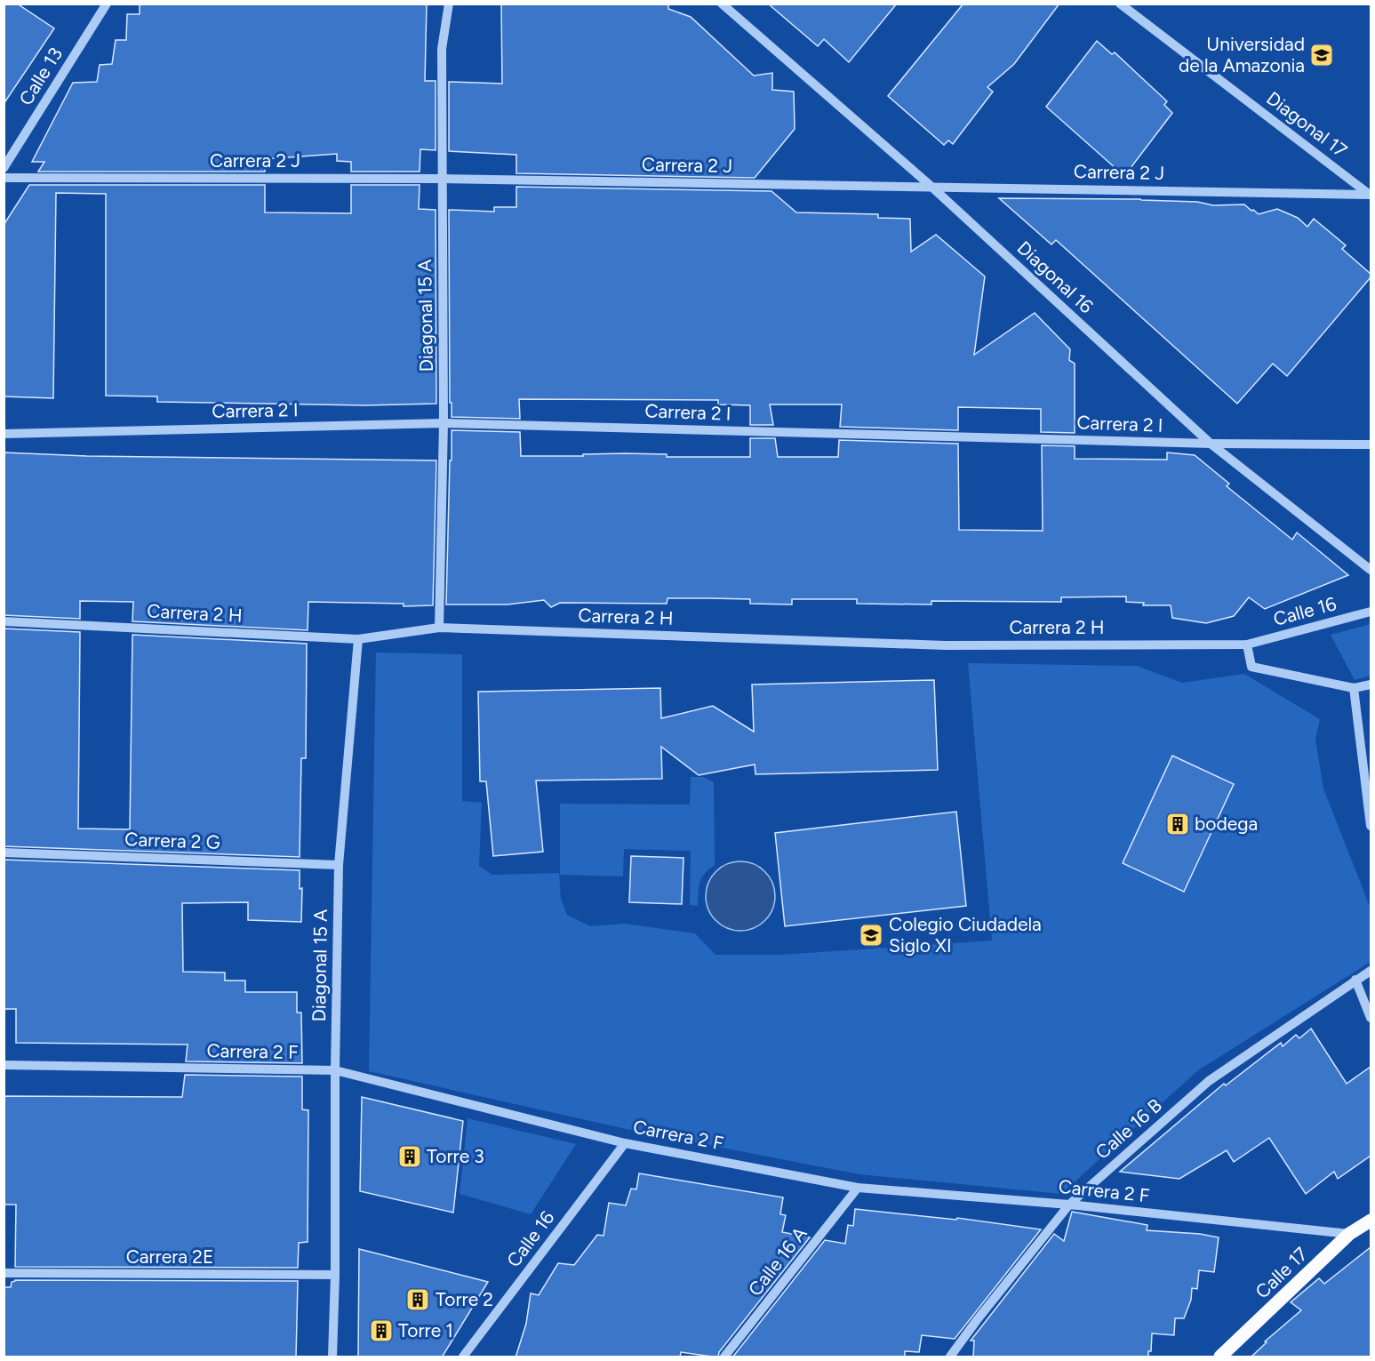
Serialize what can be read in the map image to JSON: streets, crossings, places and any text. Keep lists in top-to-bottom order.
{
  "streets": {
    "main road": ["Calle 17"],
    "street": [
      "Calle 13",
      "Diagonal 17",
      "Carrera 2 J",
      "Diagonal 16",
      "Diagonal 15 A",
      "Carrera 2 I",
      "Calle 16",
      "Carrera 2 H",
      "Carrera 2 G",
      "Carrera 2 F",
      "Calle 16 B",
      "Carrera 2E",
      "Calle 16 A"
    ]
  },
  "crossings": [
    ["Diagonal 17", "Carrera 2 J"],
    ["Carrera 2 J", "Diagonal 16"],
    ["Carrera 2 J", "Diagonal 15 A"],
    ["Diagonal 16", "Carrera 2 I"],
    ["Diagonal 15 A", "Carrera 2 I"],
    ["Diagonal 15 A", "Carrera 2 H"],
    ["Diagonal 15 A", "Carrera 2 G"],
    ["Diagonal 15 A", "Carrera 2 F"],
    ["Diagonal 15 A", "Carrera 2E"],
    ["Calle 16", "Carrera 2 H"],
    ["Calle 16", "Carrera 2 F"],
    ["Carrera 2 F", "Calle 16 B"],
    ["Carrera 2 F", "Calle 16 A"],
    ["Carrera 2 F", "Calle 17"]
  ],
  "places": {
    "school or university": ["Universidad de la Amazonia", "Colegio Ciudadela Siglo XI"],
    "building": [
      "bodega",
      "Torre 3",
      "Torre 2",
      "Torre 1"
    ]
  }
}
